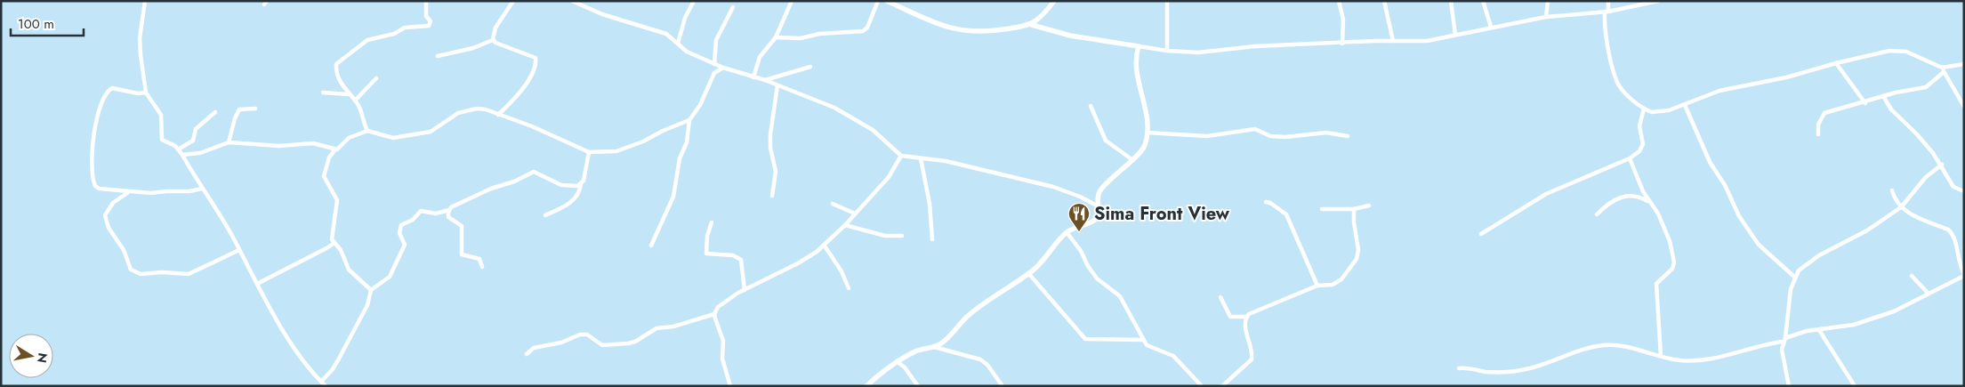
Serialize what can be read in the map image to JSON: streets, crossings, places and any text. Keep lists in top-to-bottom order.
{
  "places": {
    "restaurant": ["Sima Front View"]
  },
  "scale_bar": "100 m",
  "north": "right"
}
